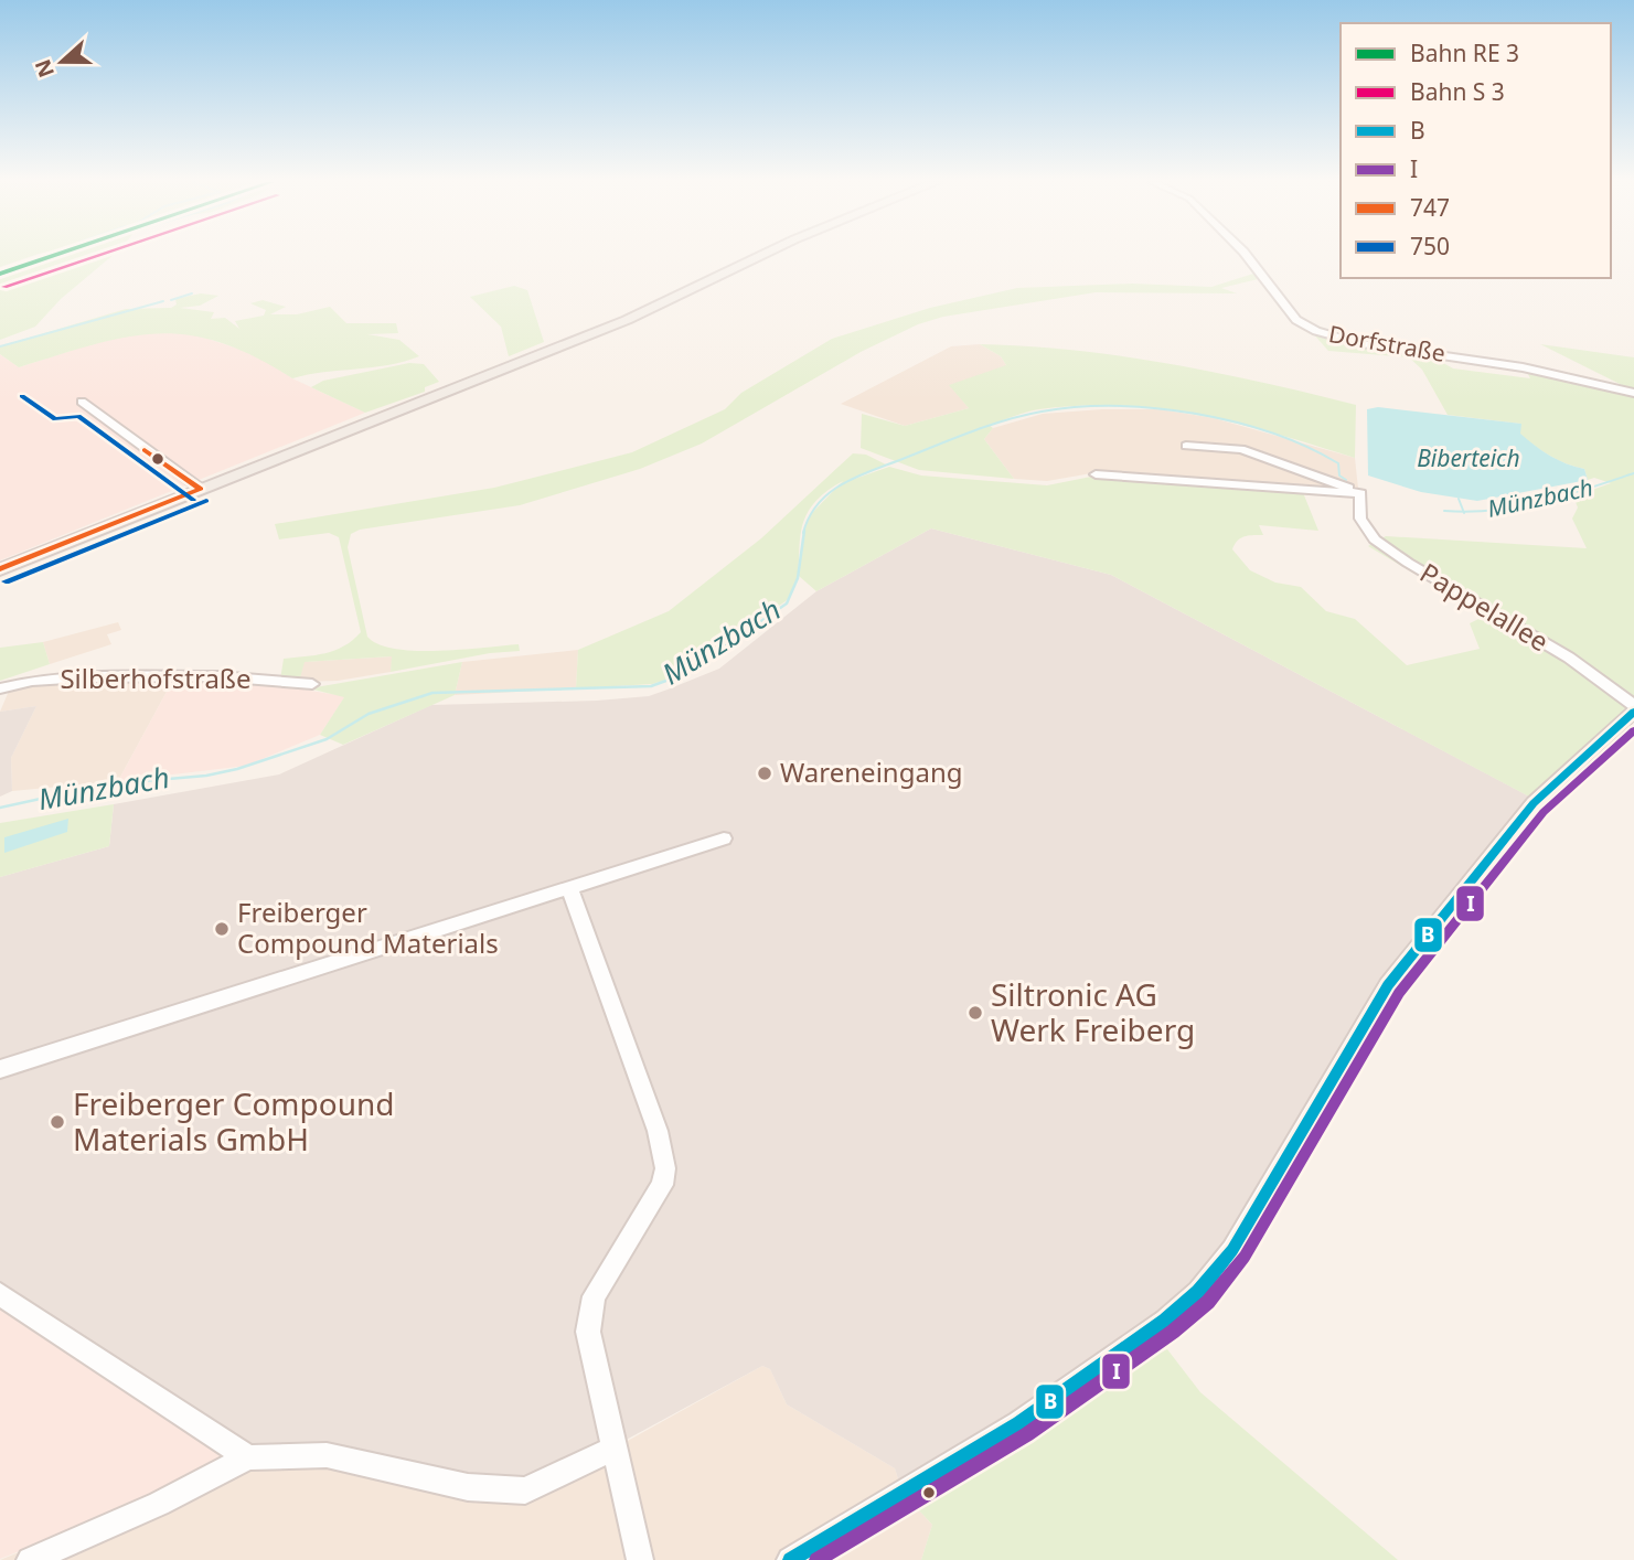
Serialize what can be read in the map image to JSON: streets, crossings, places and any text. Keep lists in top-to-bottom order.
{
  "streets": {
    "street": ["Dorfstraße", "Pappelallee", "Silberhofstraße"]
  },
  "water": ["Biberteich", "Münzbach"],
  "places": [
    "Wareneingang",
    "Freiberger Compound Materials",
    "Siltronic AG Werk Freiberg",
    "Freiberger Compound Materials GmbH"
  ],
  "lines": [
    "transit line 750",
    "transit line 747",
    "transit line B",
    "transit line I"
  ],
  "legend": [
    "Bahn RE 3",
    "Bahn S 3",
    "B",
    "I",
    "747",
    "750"
  ],
  "north": "left"
}
